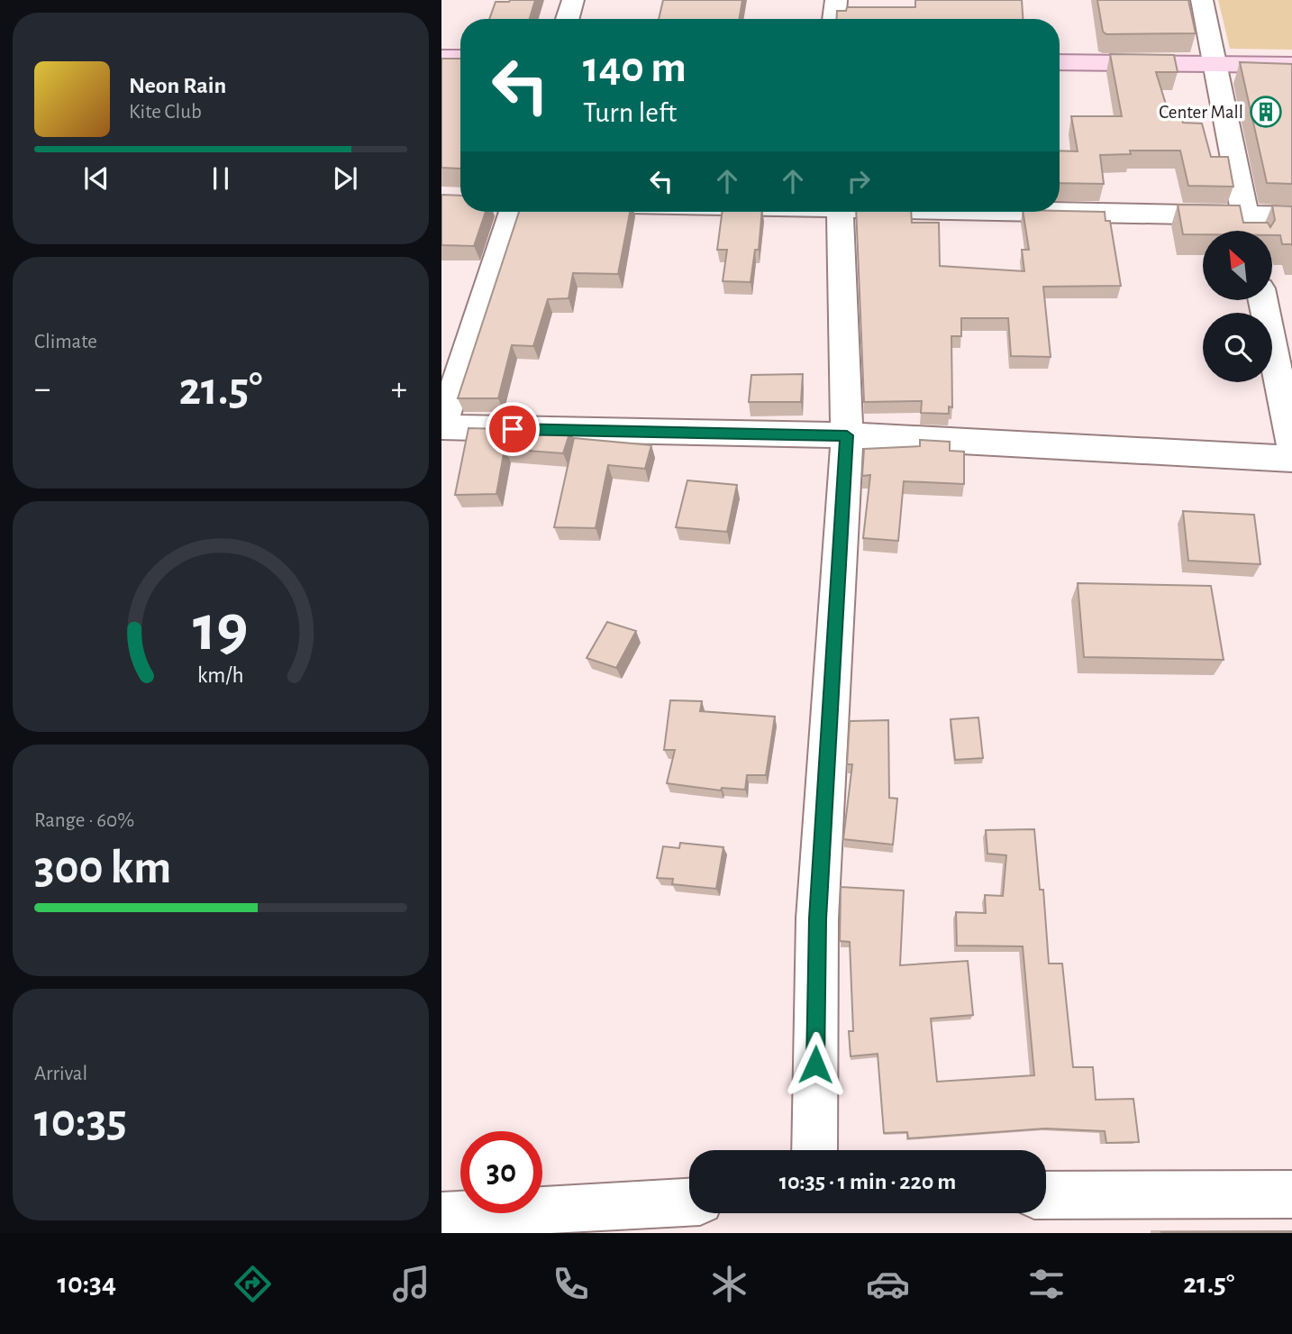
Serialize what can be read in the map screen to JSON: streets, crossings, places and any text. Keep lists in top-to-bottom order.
{
  "places": {
    "building": ["Center Mall"]
  },
  "north": "top left",
  "page": {
    "turn": ["140 m", "Turn left"],
    "song": ["Neon Rain", "Kite Club"],
    "tile": [
      "Climate",
      ["Range · 60%", "300 km"],
      ["Arrival", "10:35"]
    ],
    "heat": ["−", "21.5°", "+"],
    "limit": "30",
    "trip": "10:35 · 1 min · 220 m",
    "tabs": ["10:34", "21.5°"],
    "gauge": ["19", "km/h"]
  }
}
